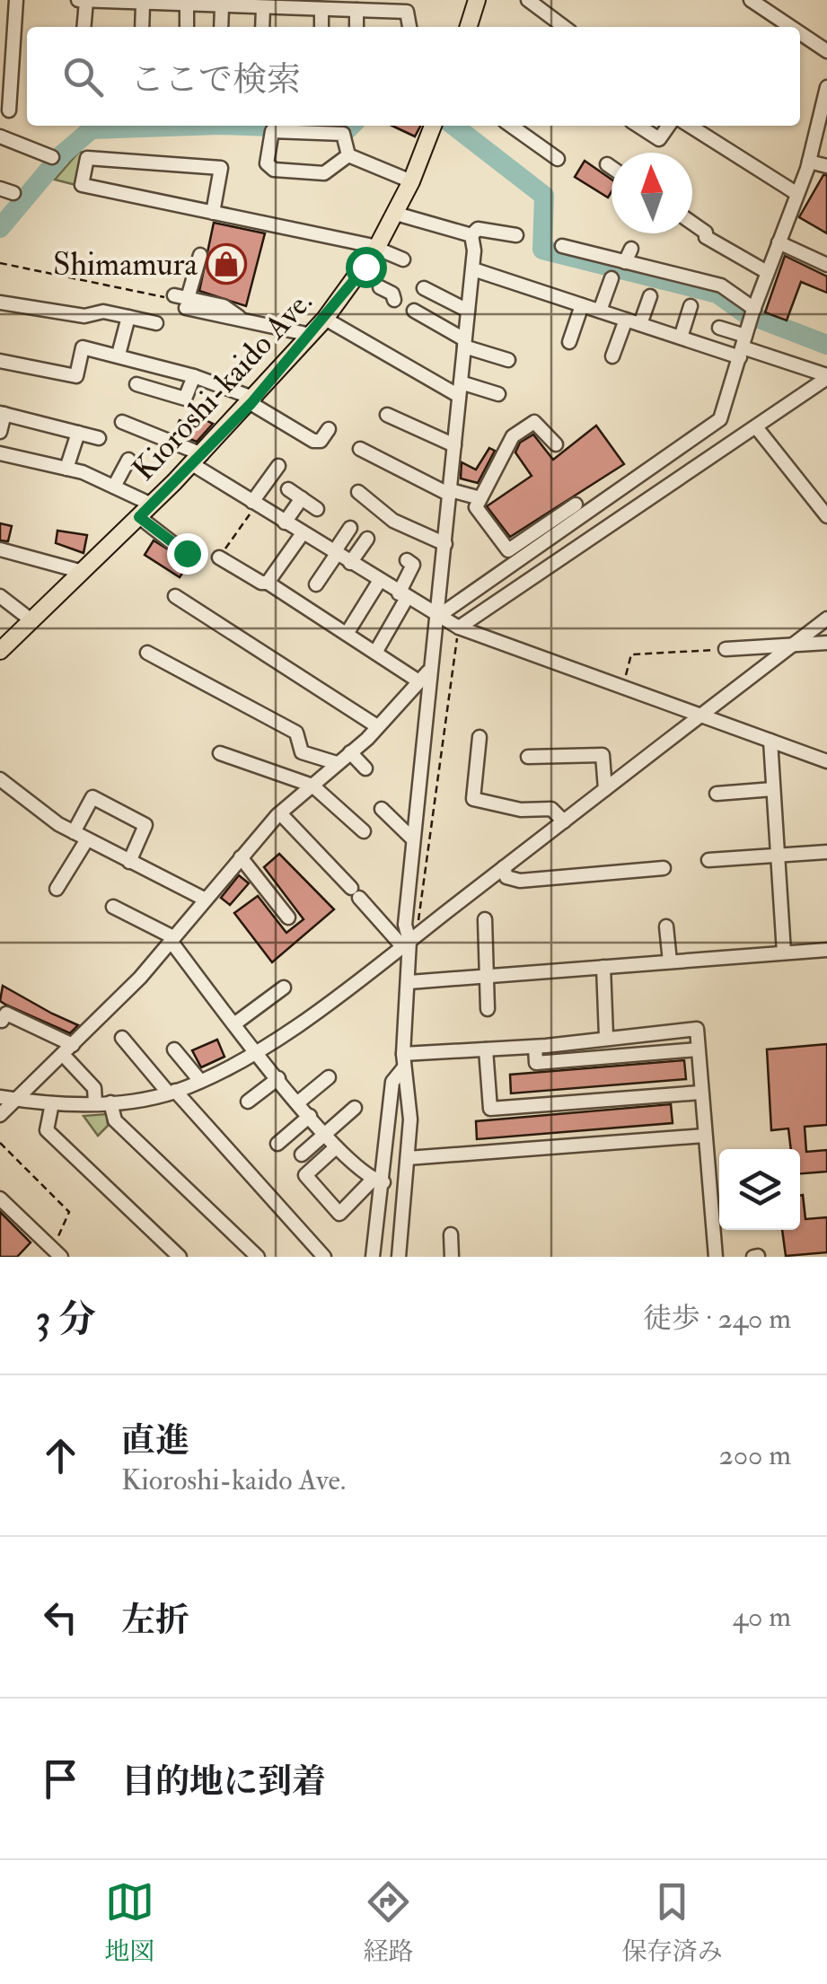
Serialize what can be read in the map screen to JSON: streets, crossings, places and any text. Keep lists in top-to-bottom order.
{
  "streets": {
    "main road": ["Kioroshi-kaido Ave."]
  },
  "places": {
    "shop": ["Shimamura"]
  },
  "north": "top",
  "page": {
    "search": "ここで検索",
    "heading": ["3 分", "徒歩 · 240 m"],
    "list": [
      ["直進", "Kioroshi-kaido Ave.", "200 m"],
      ["左折", "40 m"],
      "目的地に到着"
    ],
    "nav": ["地図", "経路", "保存済み"]
  }
}
